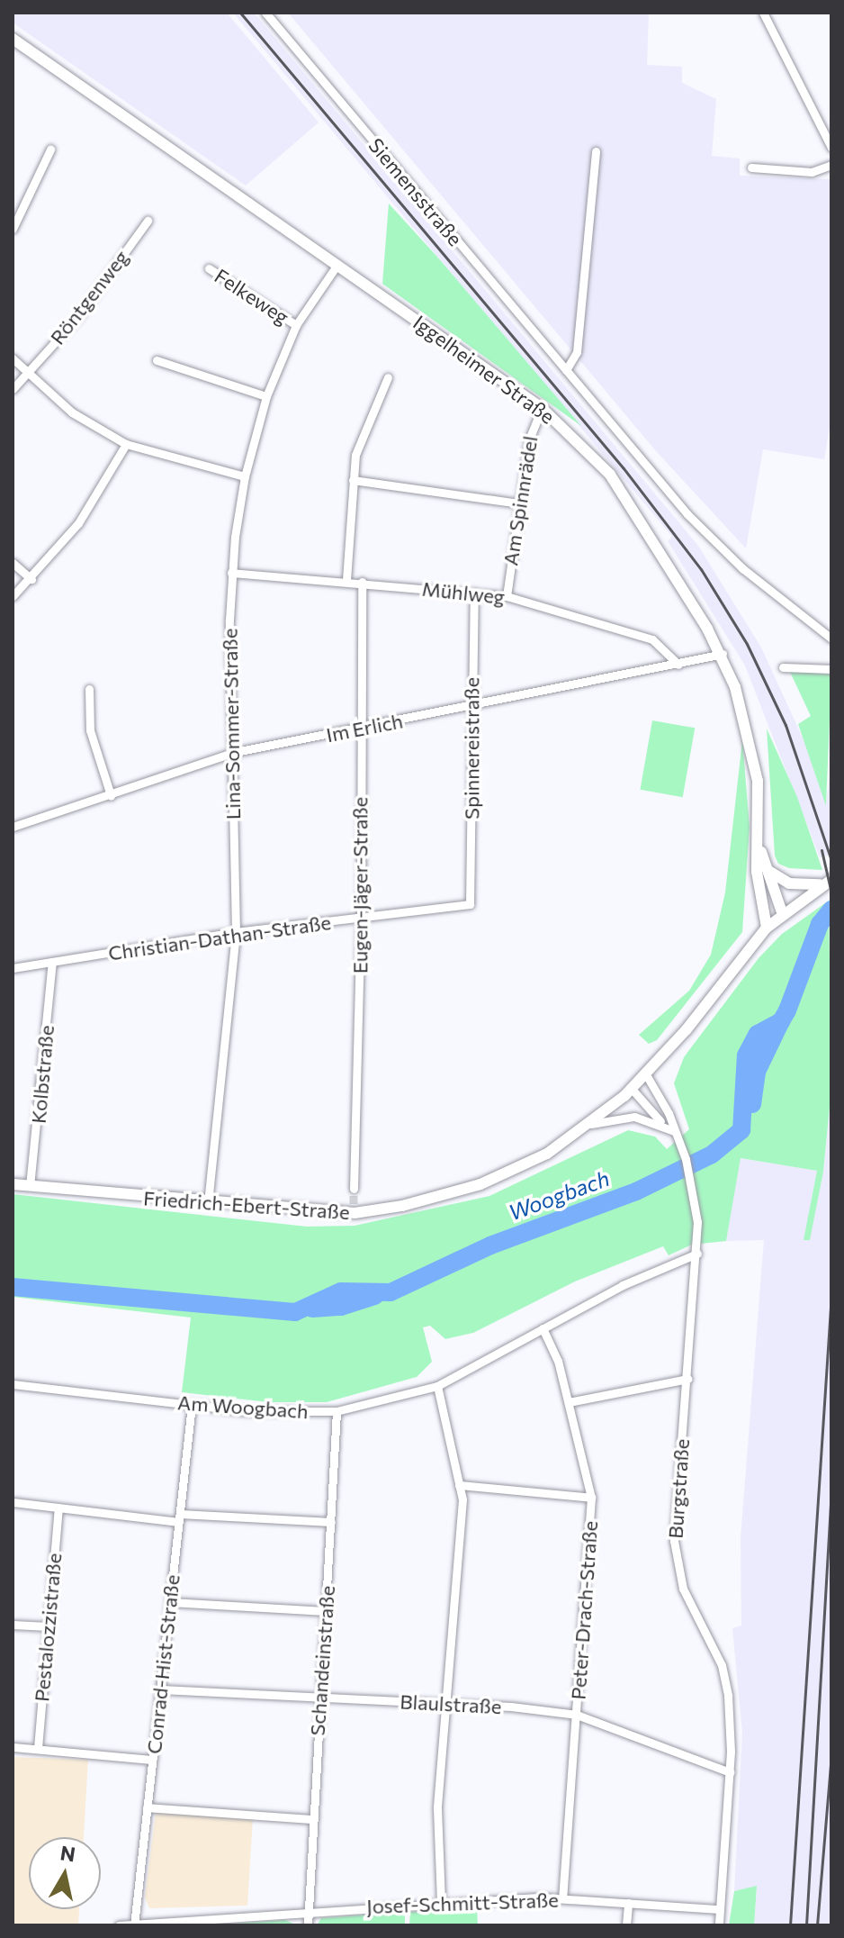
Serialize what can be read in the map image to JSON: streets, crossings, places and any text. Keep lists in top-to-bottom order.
{
  "streets": {
    "main road": ["Iggelheimer Straße", "Friedrich-Ebert-Straße"],
    "street": [
      "Siemensstraße",
      "Felkeweg",
      "Röntgenweg",
      "Am Spinnrädel",
      "Mühlweg",
      "Lina-Sommer-Straße",
      "Im Erlich",
      "Spinnereistraße",
      "Eugen-Jäger-Straße",
      "Christian-Dathan-Straße",
      "Kolbstraße",
      "Am Woogbach",
      "Burgstraße",
      "Peter-Drach-Straße",
      "Pestalozzistraße",
      "Schandeinstraße",
      "Conrad-Hist-Straße",
      "Blaulstraße",
      "Josef-Schmitt-Straße"
    ]
  },
  "crossings": [
    ["Felkeweg", "Lina-Sommer-Straße"],
    ["Iggelheimer Straße", "Am Spinnrädel"],
    ["Iggelheimer Straße", "Lina-Sommer-Straße"],
    ["Iggelheimer Straße", "Im Erlich"],
    ["Iggelheimer Straße", "Friedrich-Ebert-Straße"],
    ["Am Spinnrädel", "Mühlweg"],
    ["Mühlweg", "Lina-Sommer-Straße"],
    ["Mühlweg", "Im Erlich"],
    ["Mühlweg", "Spinnereistraße"],
    ["Mühlweg", "Eugen-Jäger-Straße"],
    ["Lina-Sommer-Straße", "Im Erlich"],
    ["Lina-Sommer-Straße", "Christian-Dathan-Straße"],
    ["Lina-Sommer-Straße", "Friedrich-Ebert-Straße"],
    ["Im Erlich", "Spinnereistraße"],
    ["Im Erlich", "Eugen-Jäger-Straße"],
    ["Spinnereistraße", "Christian-Dathan-Straße"],
    ["Eugen-Jäger-Straße", "Christian-Dathan-Straße"],
    ["Christian-Dathan-Straße", "Kolbstraße"],
    ["Kolbstraße", "Friedrich-Ebert-Straße"],
    ["Friedrich-Ebert-Straße", "Burgstraße"],
    ["Am Woogbach", "Burgstraße"],
    ["Am Woogbach", "Peter-Drach-Straße"],
    ["Am Woogbach", "Schandeinstraße"],
    ["Am Woogbach", "Conrad-Hist-Straße"],
    ["Burgstraße", "Blaulstraße"],
    ["Burgstraße", "Josef-Schmitt-Straße"],
    ["Peter-Drach-Straße", "Blaulstraße"],
    ["Peter-Drach-Straße", "Josef-Schmitt-Straße"],
    ["Schandeinstraße", "Blaulstraße"],
    ["Schandeinstraße", "Josef-Schmitt-Straße"],
    ["Conrad-Hist-Straße", "Blaulstraße"],
    ["Conrad-Hist-Straße", "Josef-Schmitt-Straße"]
  ],
  "water": ["Woogbach"],
  "north": "top"
}
